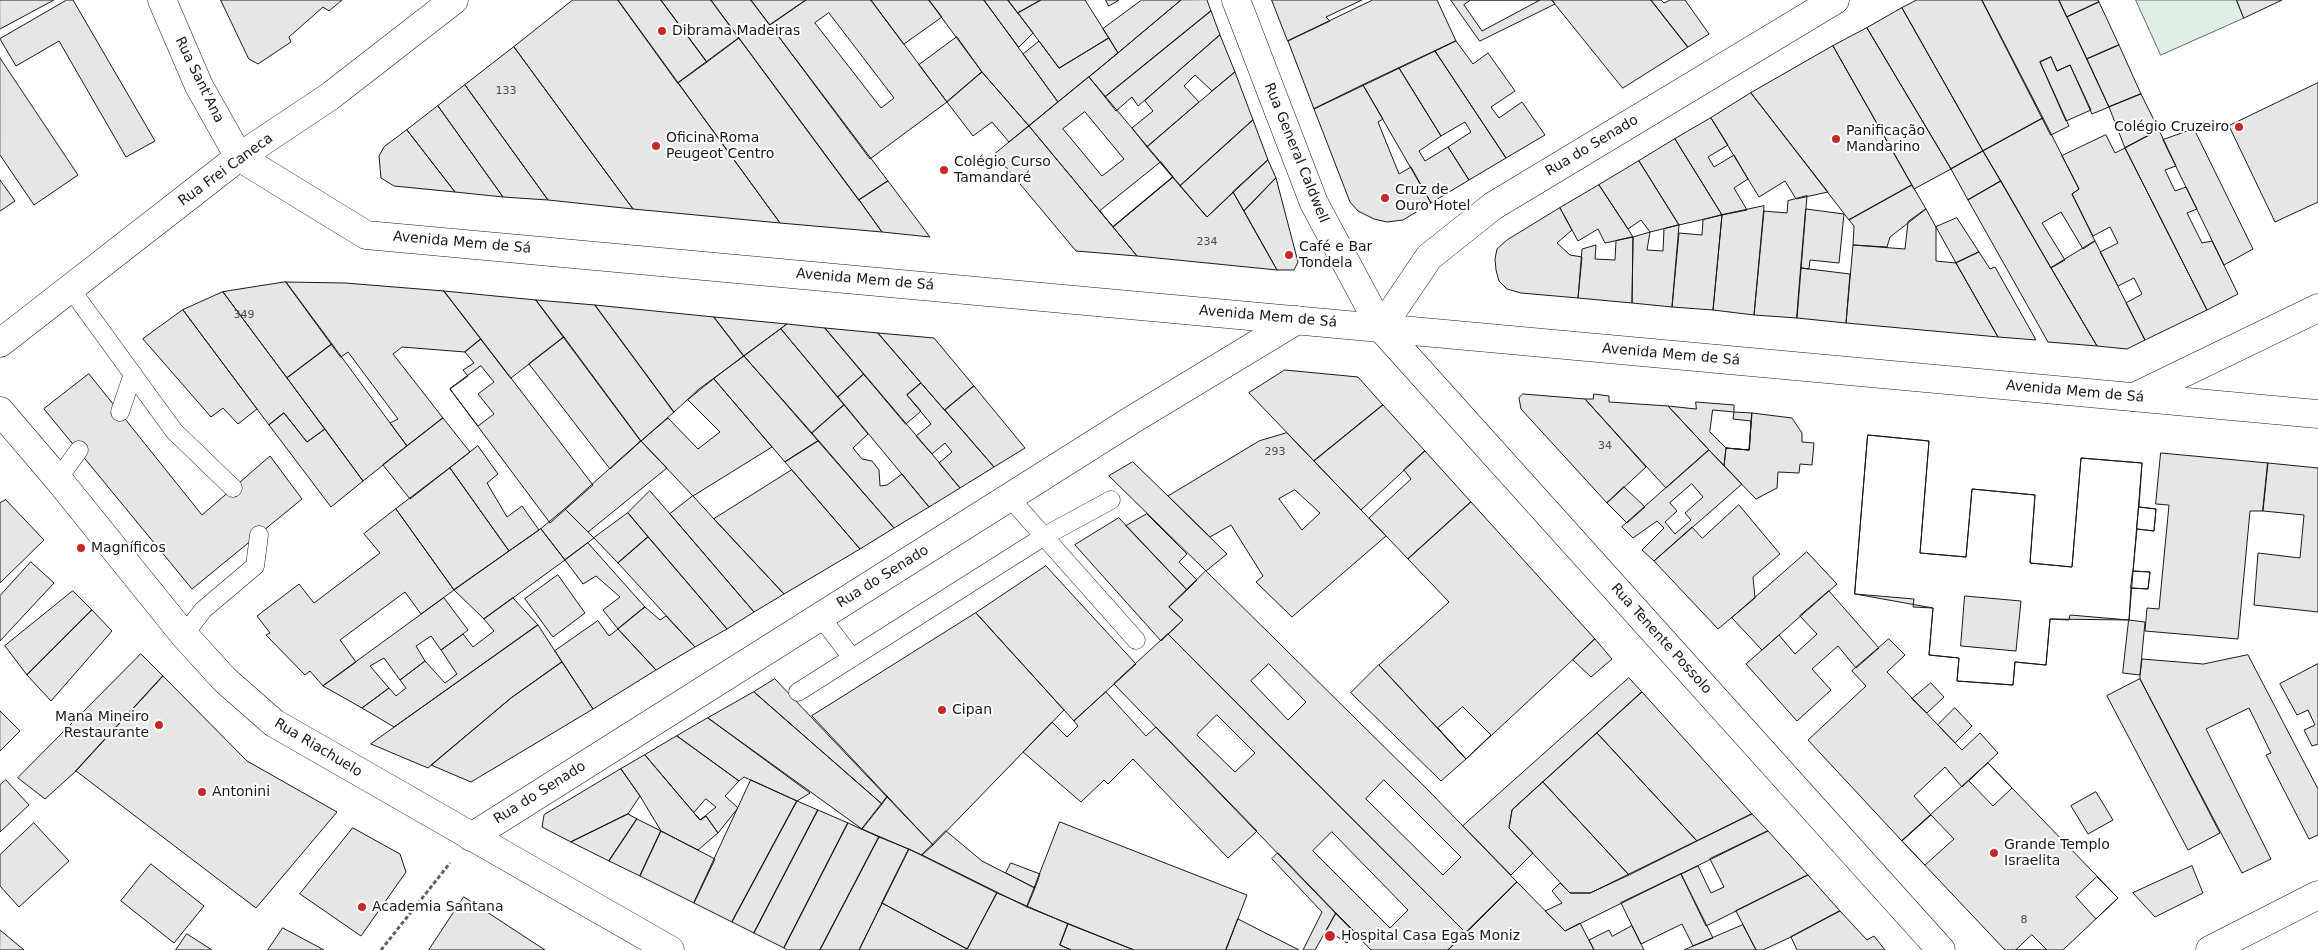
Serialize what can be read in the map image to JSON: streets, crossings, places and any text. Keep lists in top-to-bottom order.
{
  "streets": {
    "main road": [
      "Rua Sant'Ana",
      "Rua do Senado",
      "Rua General Caldwell",
      "Rua Frei Caneca",
      "Avenida Mem de Sá",
      "Rua Tenente Possolo",
      "Rua Riachuelo"
    ]
  },
  "crossings": [
    ["Rua Sant'Ana", "Rua Frei Caneca"],
    ["Rua Sant'Ana", "Avenida Mem de Sá"],
    ["Rua do Senado", "Rua General Caldwell"],
    ["Rua do Senado", "Avenida Mem de Sá"],
    ["Rua do Senado", "Rua Tenente Possolo"],
    ["Rua do Senado", "Rua Riachuelo"],
    ["Rua General Caldwell", "Avenida Mem de Sá"],
    ["Rua General Caldwell", "Rua Tenente Possolo"],
    ["Rua Frei Caneca", "Avenida Mem de Sá"],
    ["Avenida Mem de Sá", "Rua Tenente Possolo"]
  ],
  "places": [
    "Dibrama Madeiras",
    "Colégio Cruzeiro",
    "Panificação Mandarino",
    "Oficina Roma Peugeot Centro",
    "Colégio Curso Tamandaré",
    "Cruz de Ouro Hotel",
    "Café e Bar Tondela",
    "Magníficos",
    "Cipan",
    "Mana Mineiro Restaurante",
    "Antonini",
    "Grande Templo Israelita",
    "Academia Santana",
    "Hospital Casa Egas Moniz"
  ],
  "house_numbers": [
    "133",
    "234",
    "349",
    "34",
    "293",
    "8"
  ]
}
